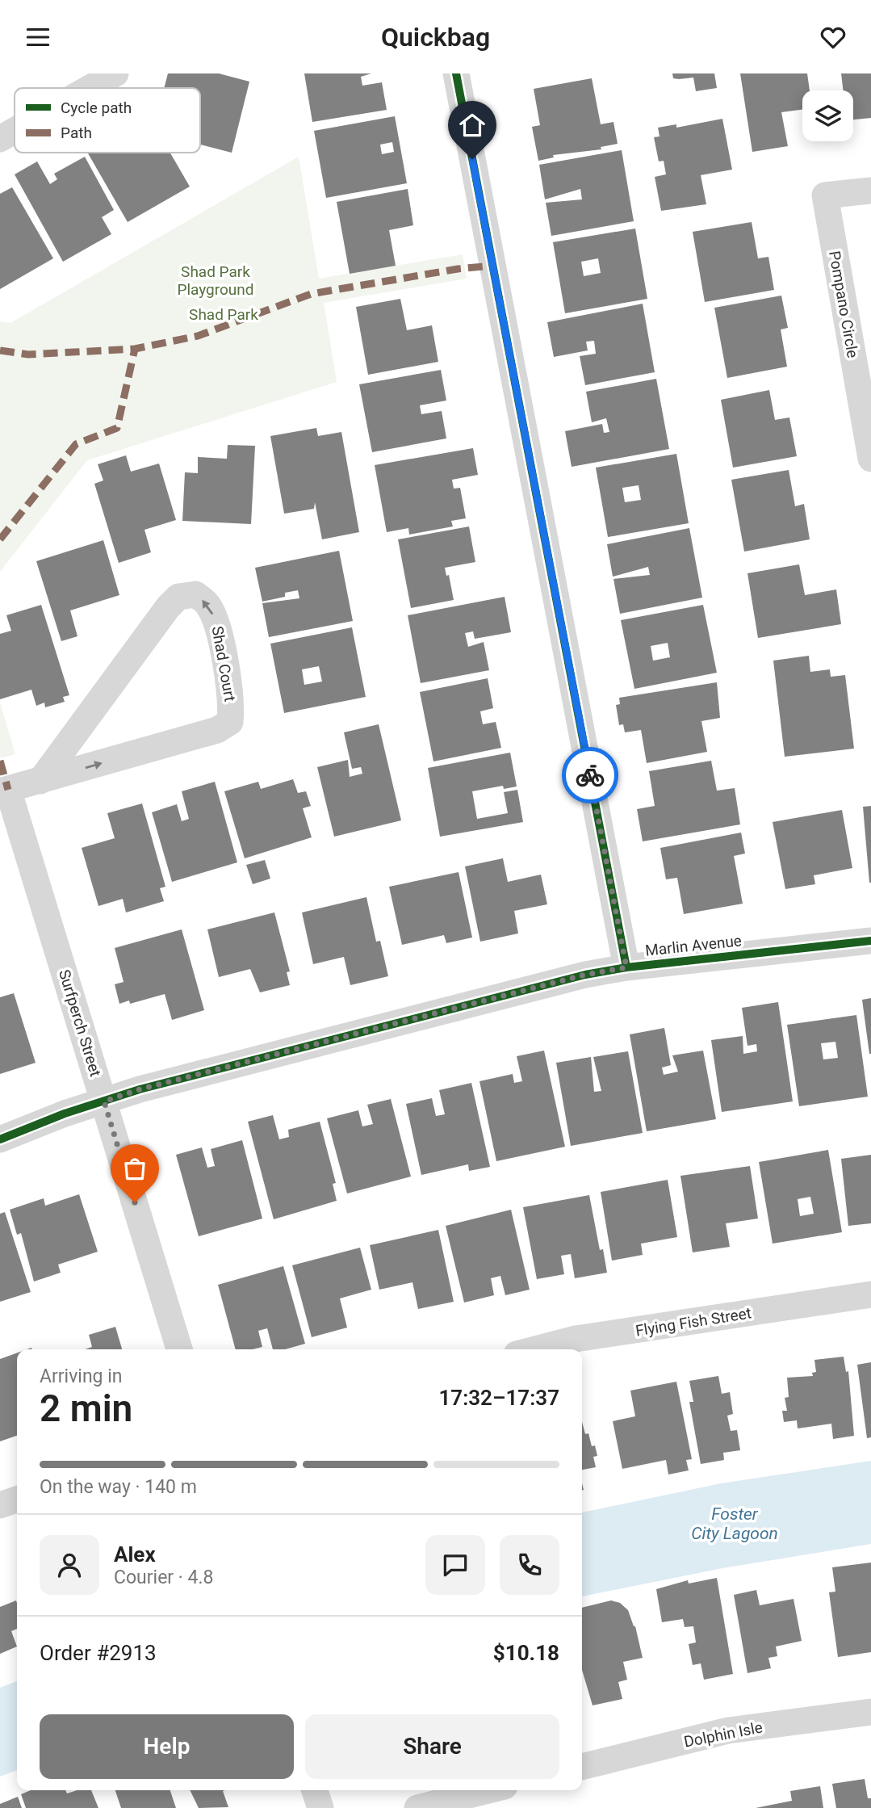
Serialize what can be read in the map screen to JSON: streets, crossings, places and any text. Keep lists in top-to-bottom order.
{
  "streets": {
    "street": [
      "Pompano Circle",
      "Shad Court",
      "Marlin Avenue",
      "Surfperch Street",
      "Flying Fish Street",
      "Dolphin Isle"
    ]
  },
  "crossings": [
    ["Shad Court", "Surfperch Street"],
    ["Marlin Avenue", "Surfperch Street"]
  ],
  "water": ["Foster City Lagoon"],
  "parks": ["Shad Park Playground", "Shad Park"],
  "legend": ["Cycle path", "Path"],
  "page": {
    "header": "Quickbag",
    "heading": ["2 min", "Arriving in", "17:32–17:37"],
    "panel": [
      "Alex",
      "Courier · 4.8",
      "Order #2913",
      "$10.18"
    ],
    "bar": "On the way · 140 m",
    "buttons": ["Help", "Share"]
  }
}
